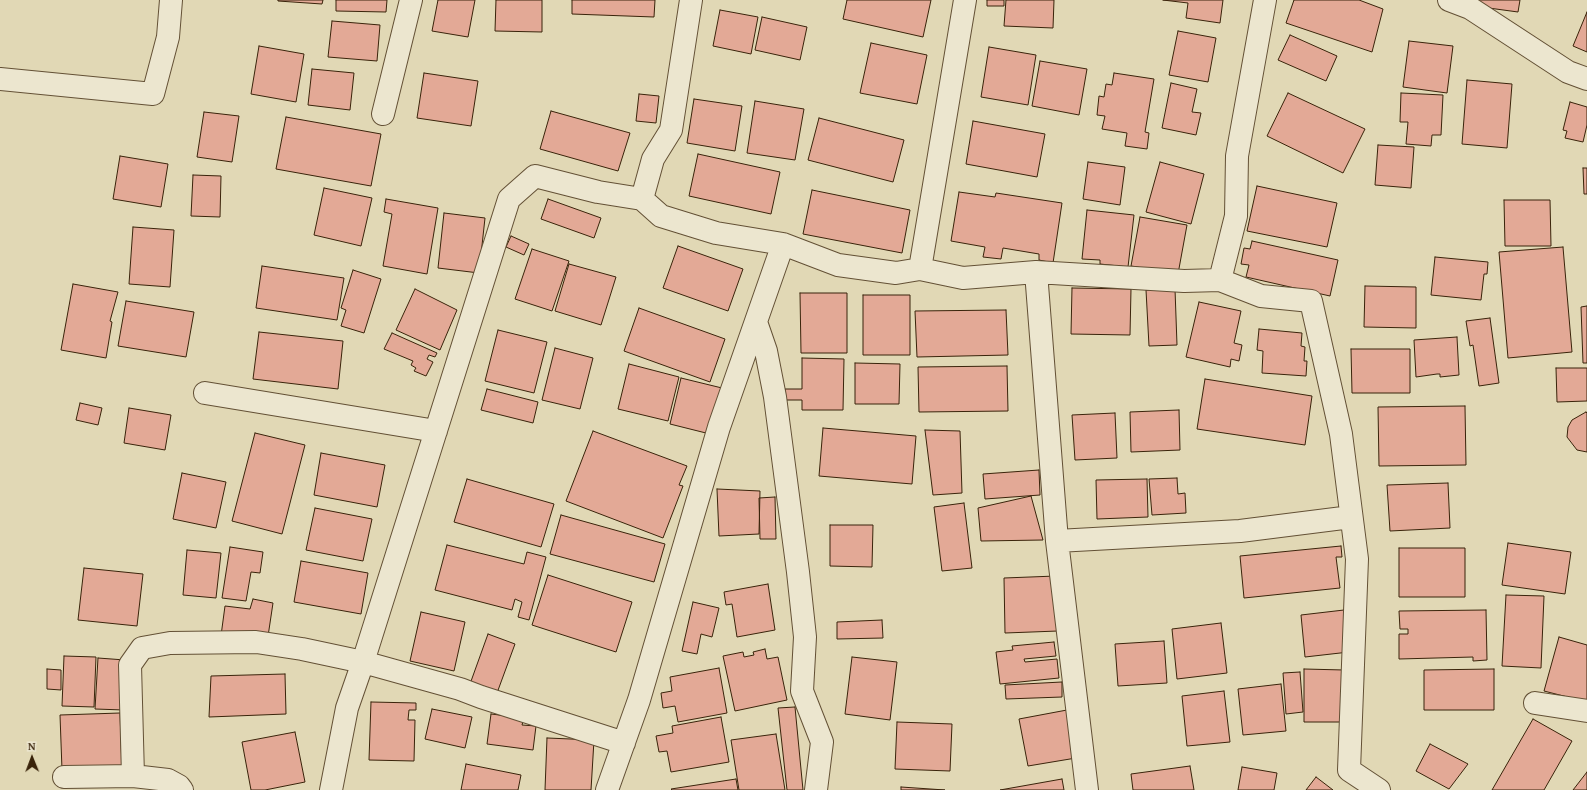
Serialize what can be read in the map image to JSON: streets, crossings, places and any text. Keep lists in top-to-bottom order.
{
  "north": "top"
}
